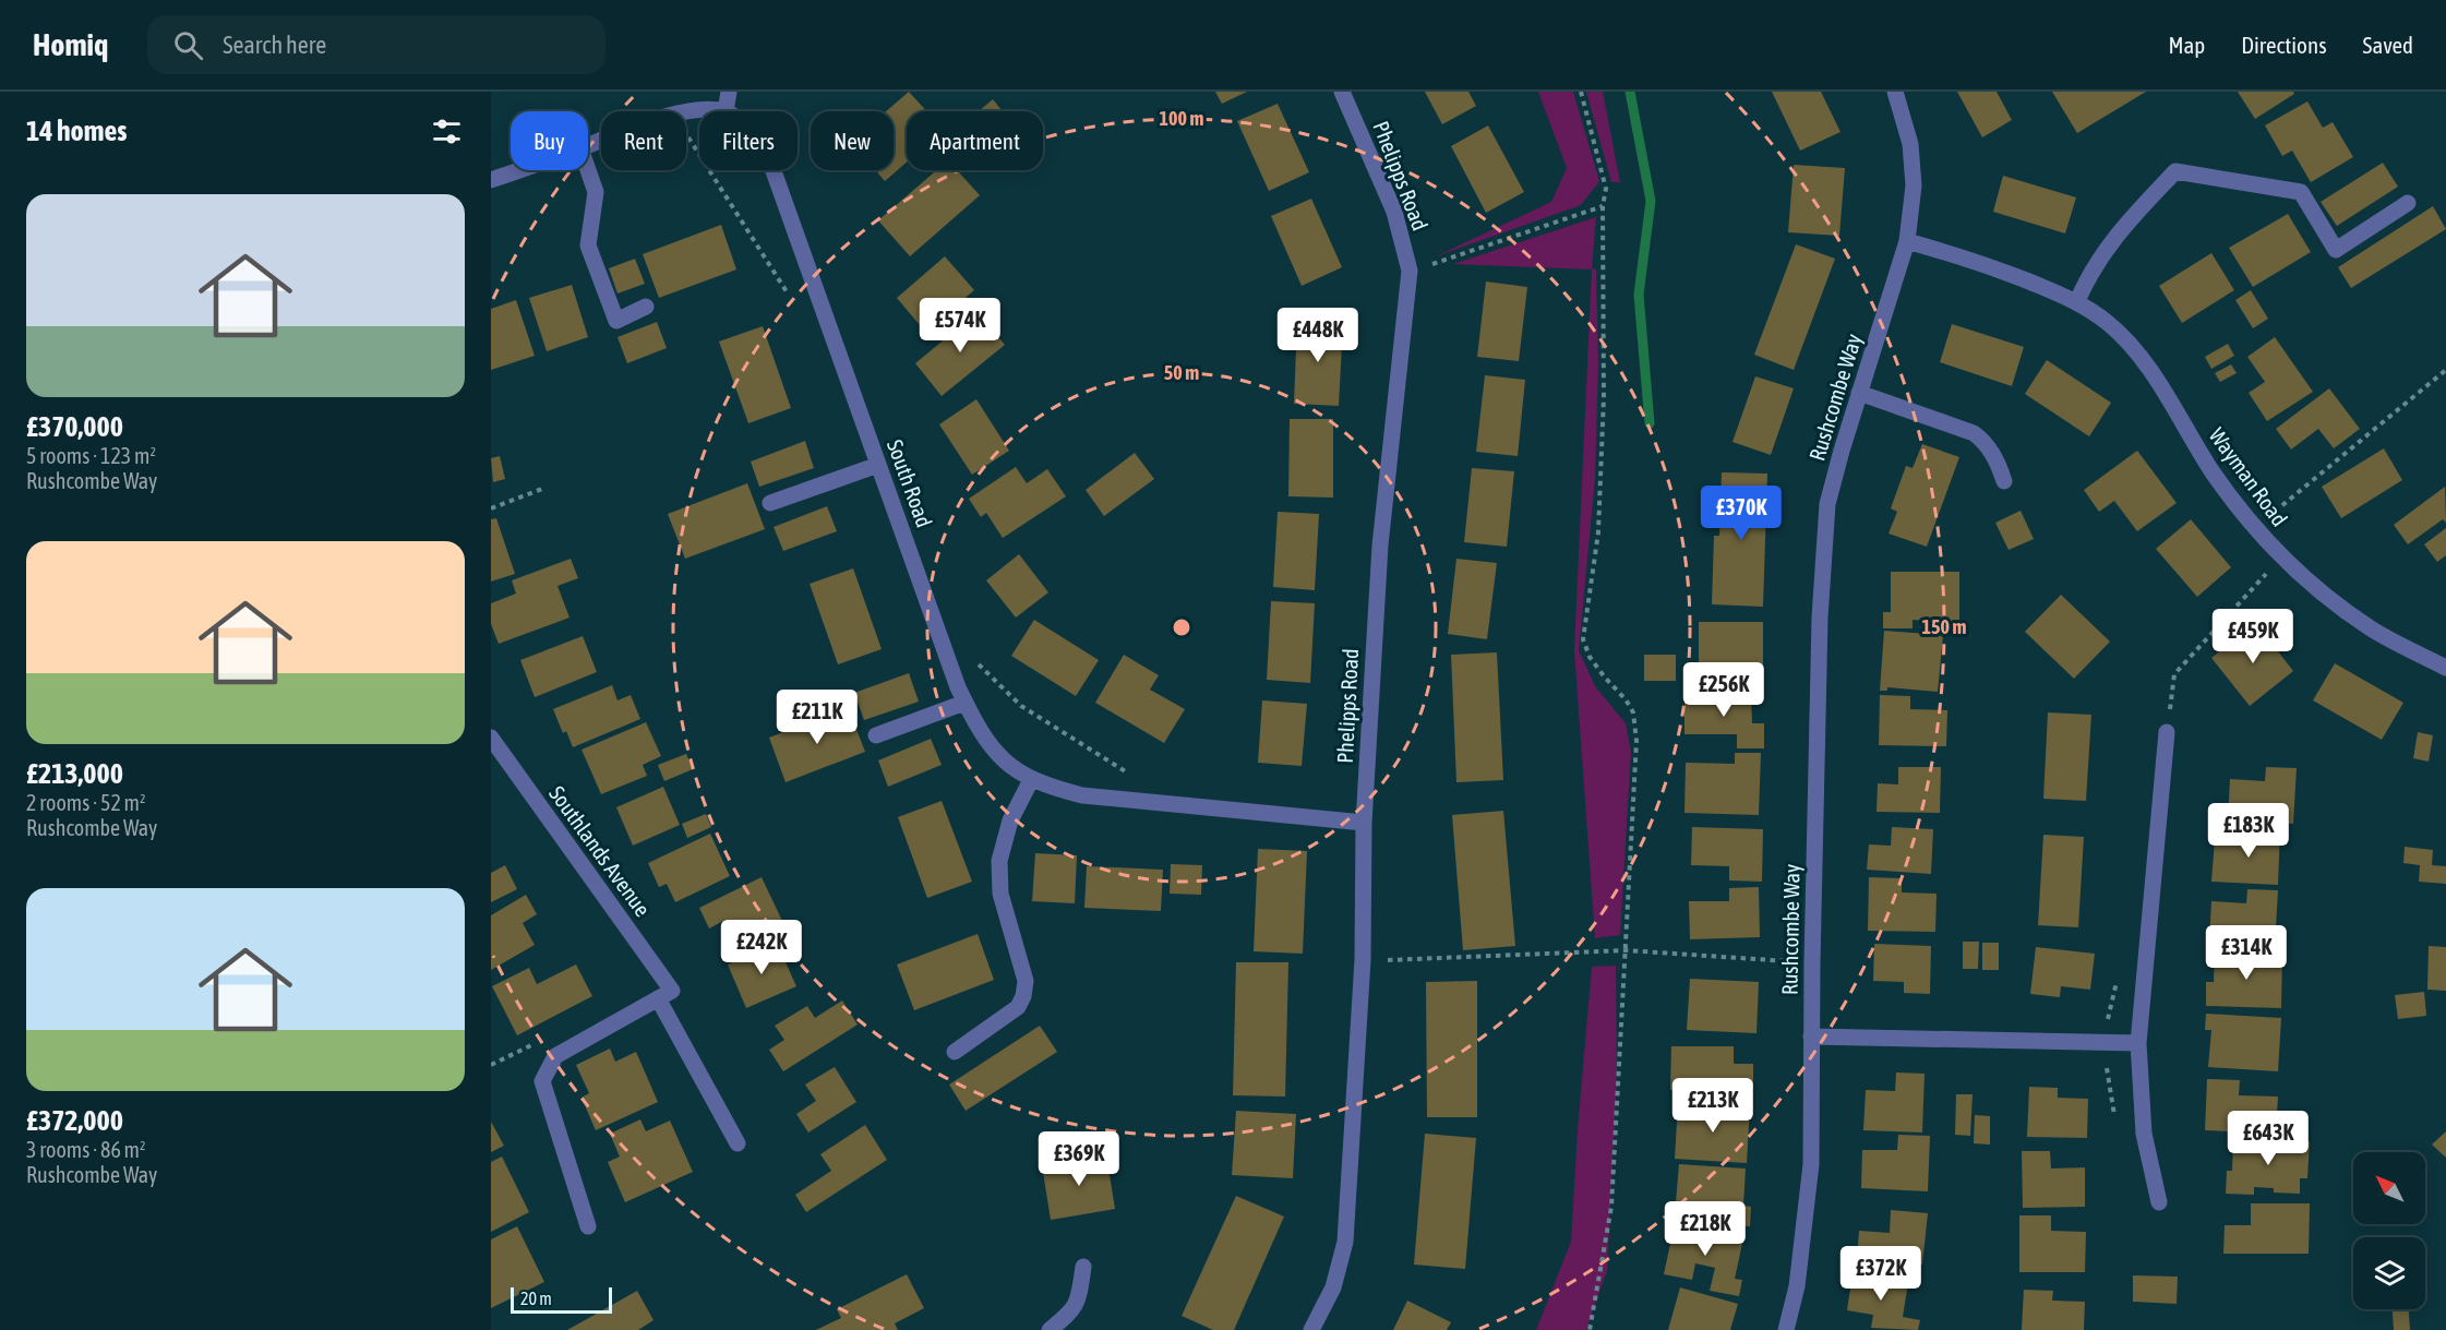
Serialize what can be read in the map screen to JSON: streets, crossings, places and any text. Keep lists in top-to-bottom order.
{
  "streets": {
    "street": [
      "Phelipps Road",
      "Rushcombe Way",
      "Wayman Road",
      "South Road",
      "Southlands Avenue"
    ]
  },
  "crossings": [
    ["Phelipps Road", "South Road"],
    ["Rushcombe Way", "Wayman Road"]
  ],
  "scale_bar": "20 m",
  "north": "top left",
  "page": {
    "header": "Homiq",
    "search": "Search here",
    "nav": ["Map", "Directions", "Saved"],
    "heading": "14 homes",
    "chip": [
      "Buy",
      "Rent",
      "Filters",
      "New",
      "Apartment"
    ],
    "list": [
      {
        "name": "£370,000",
        "note": "5 rooms · 123 m² · Rushcombe Way"
      },
      {
        "name": "£213,000",
        "note": "2 rooms · 52 m² · Rushcombe Way"
      },
      {
        "name": "£372,000",
        "note": "3 rooms · 86 m² · Rushcombe Way"
      }
    ],
    "price": [
      "£574K",
      "£448K",
      "£370K",
      "£459K",
      "£256K",
      "£211K",
      "£183K",
      "£242K",
      "£314K",
      "£213K",
      "£643K",
      "£369K",
      "£218K",
      "£372K"
    ],
    "scale": "20 m"
  },
  "rings": ["100 m", "50 m", "150 m"]
}
